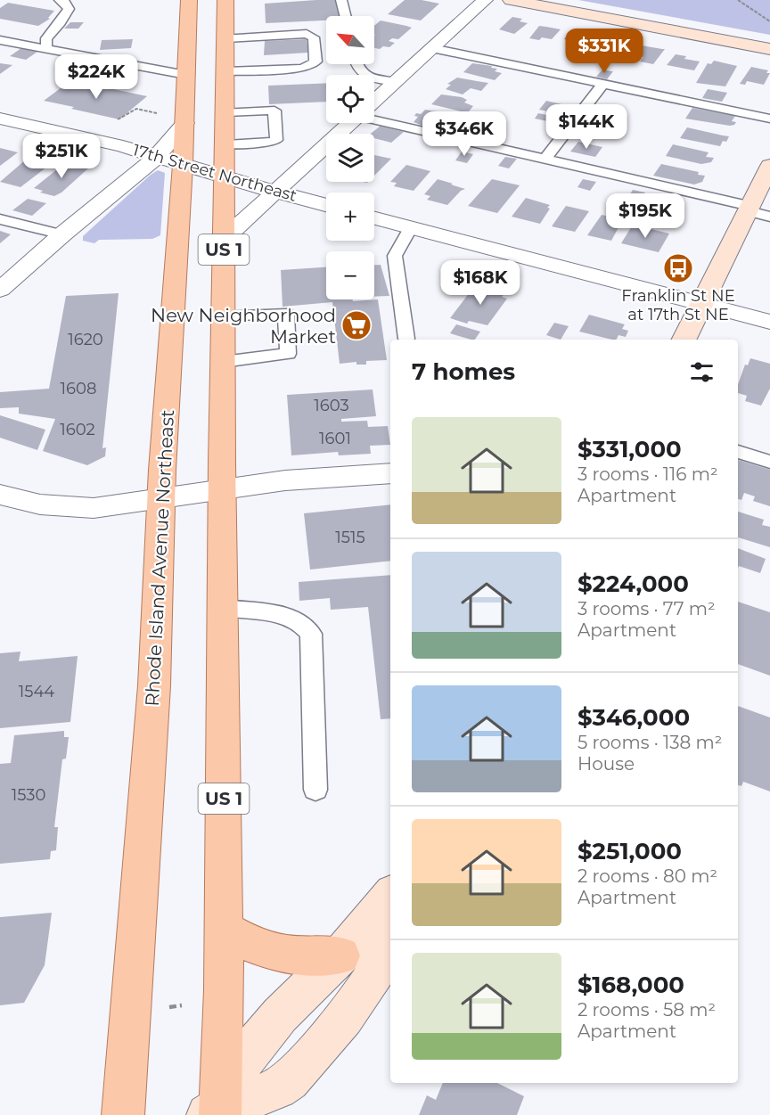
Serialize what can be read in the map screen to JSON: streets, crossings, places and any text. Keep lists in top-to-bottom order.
{
  "streets": {
    "main road": ["US 1", "Rhode Island Avenue Northeast"],
    "street": ["17th Street Northeast"]
  },
  "crossings": [
    ["17th Street Northeast", "US 1"],
    ["17th Street Northeast", "Rhode Island Avenue Northeast"]
  ],
  "places": {
    "bus stop": ["Franklin St NE at 17th St NE"],
    "supermarket": ["New Neighborhood Market"]
  },
  "house_numbers": [
    "1620",
    "1608",
    "1603",
    "1602",
    "1601",
    "1515",
    "1544",
    "1530"
  ],
  "north": "top left",
  "page": {
    "map_buttons": ["+", "−"],
    "price": [
      "$331K",
      "$224K",
      "$144K",
      "$346K",
      "$251K",
      "$195K",
      "$168K"
    ],
    "heading": "7 homes",
    "list": [
      {
        "name": "$331,000",
        "note": "3 rooms · 116 m² · Apartment"
      },
      {
        "name": "$224,000",
        "note": "3 rooms · 77 m² · Apartment"
      },
      {
        "name": "$346,000",
        "note": "5 rooms · 138 m² · House"
      },
      {
        "name": "$251,000",
        "note": "2 rooms · 80 m² · Apartment"
      },
      {
        "name": "$168,000",
        "note": "2 rooms · 58 m² · Apartment"
      }
    ]
  }
}
